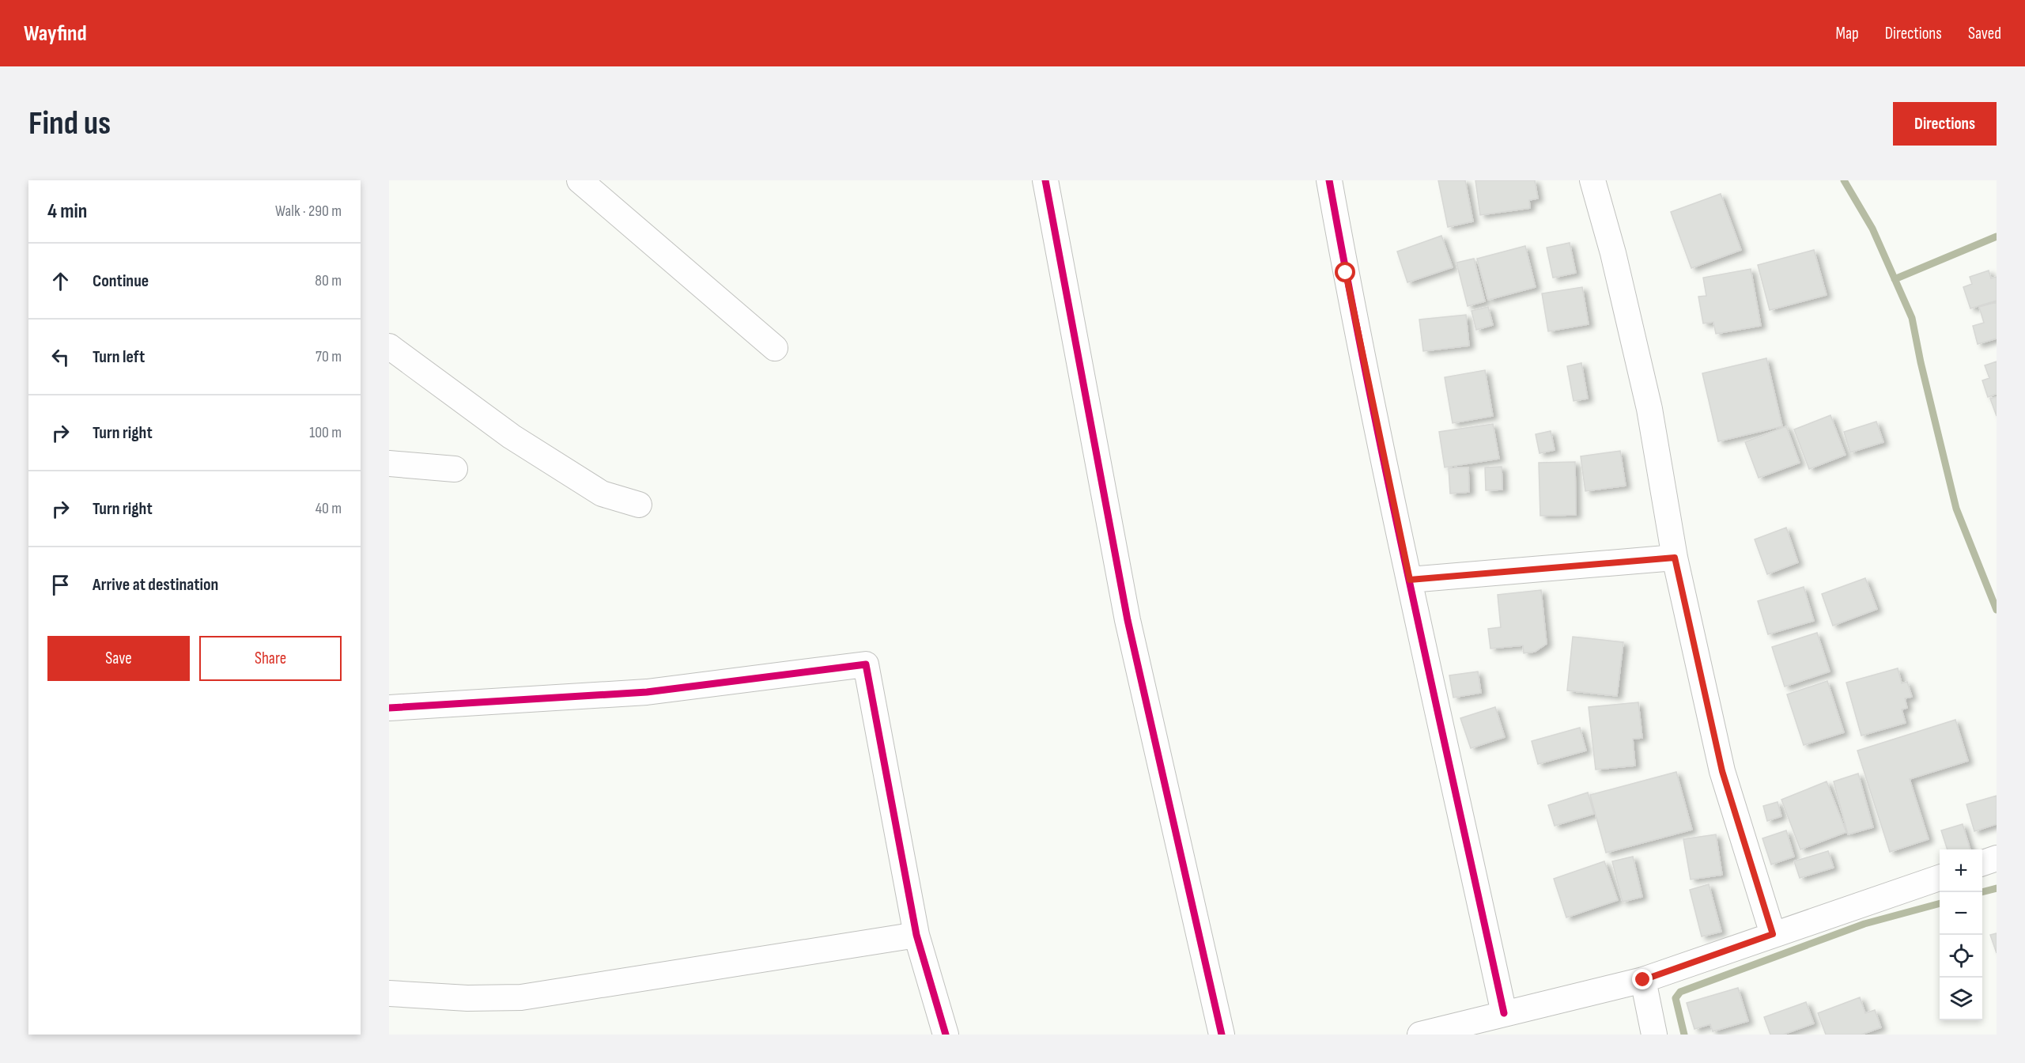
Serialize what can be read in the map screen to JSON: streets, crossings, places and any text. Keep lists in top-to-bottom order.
{
  "page": {
    "header": "Wayfind",
    "nav": ["Map", "Directions", "Saved"],
    "buttons": [
      "Directions",
      ["Save", "Share"]
    ],
    "title": "Find us",
    "heading": ["4 min", "Walk · 290 m"],
    "list": [
      ["Continue", "80 m"],
      ["Turn left", "70 m"],
      ["Turn right", "100 m"],
      ["Turn right", "40 m"],
      "Arrive at destination"
    ],
    "map_buttons": ["+", "−"]
  }
}
